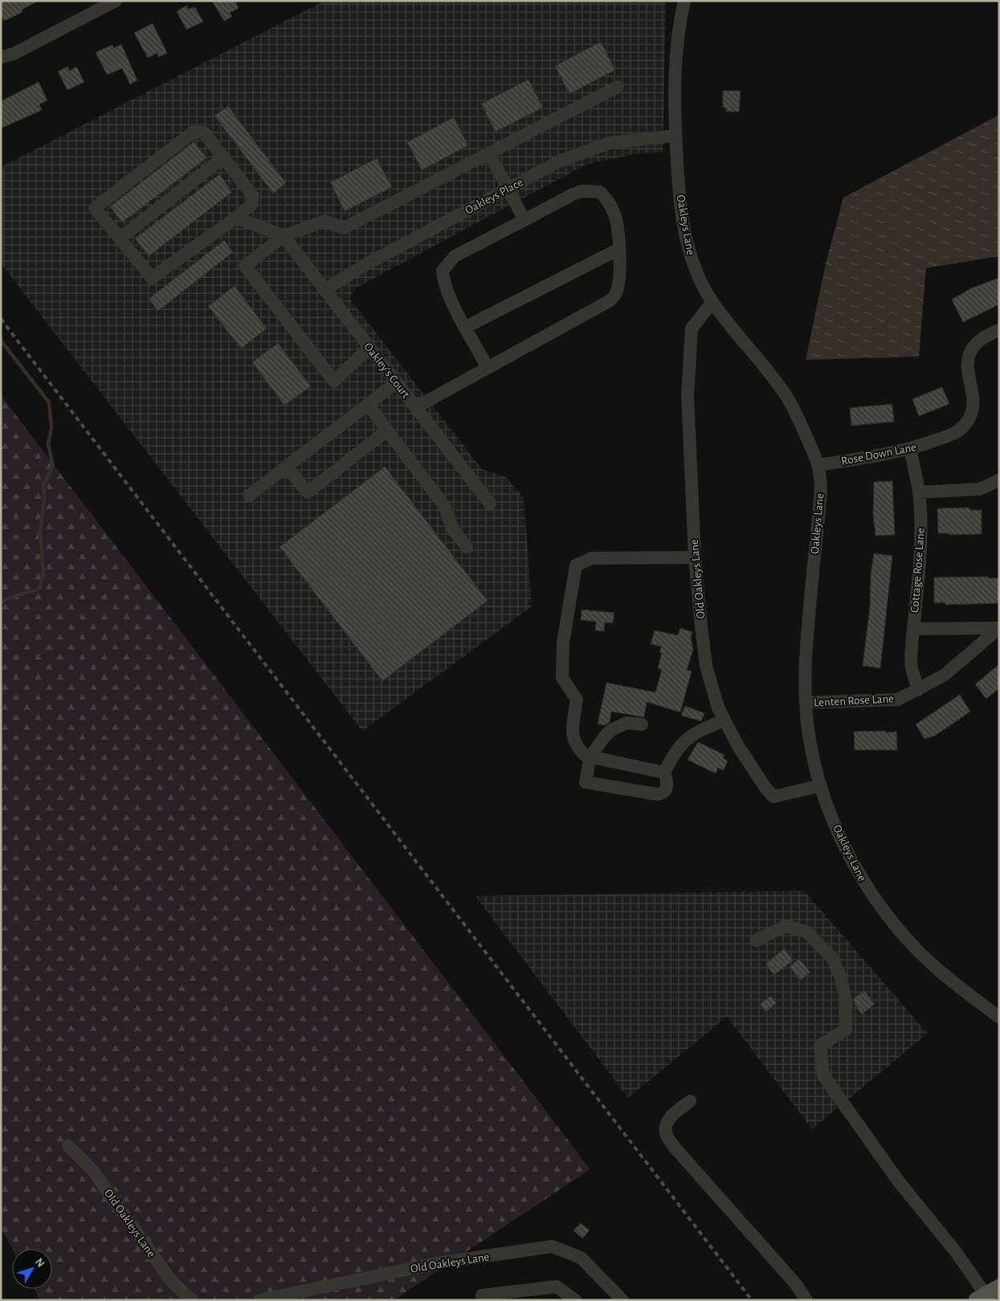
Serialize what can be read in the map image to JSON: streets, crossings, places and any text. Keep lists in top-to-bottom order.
{
  "streets": {
    "street": [
      "Oakleys Place",
      "Oakleys Lane",
      "Oakley's Court",
      "Rose Down Lane",
      "Cottage Rose Lane",
      "Old Oakleys Lane",
      "Lenten Rose Lane"
    ]
  },
  "crossings": [
    ["Oakleys Place", "Oakleys Lane"],
    ["Oakleys Place", "Oakley's Court"],
    ["Oakleys Lane", "Rose Down Lane"],
    ["Oakleys Lane", "Old Oakleys Lane"],
    ["Oakleys Lane", "Lenten Rose Lane"],
    ["Rose Down Lane", "Cottage Rose Lane"],
    ["Cottage Rose Lane", "Lenten Rose Lane"]
  ],
  "north": "top right"
}
